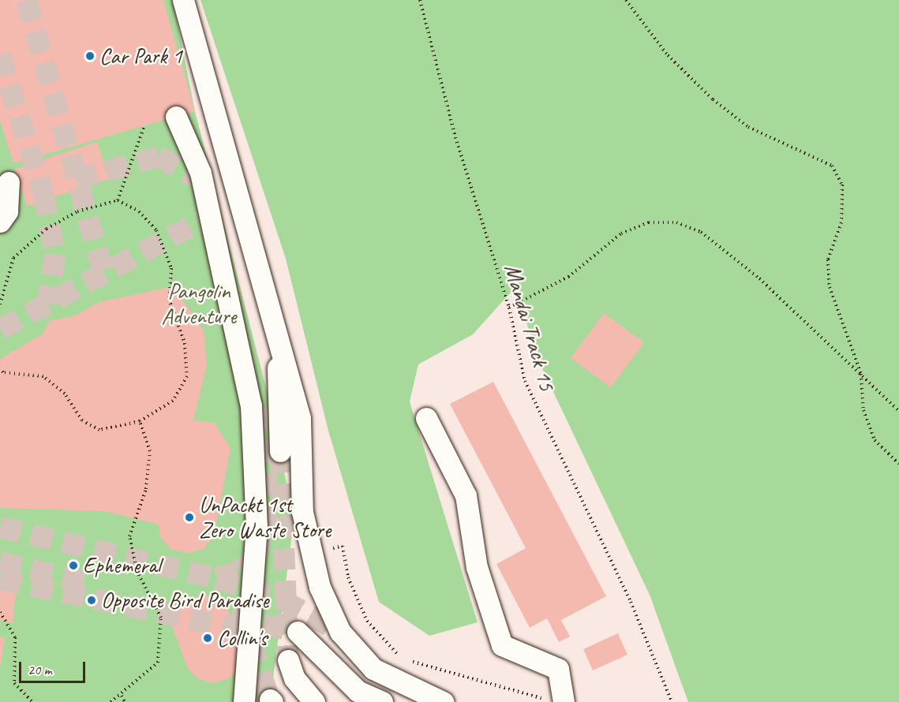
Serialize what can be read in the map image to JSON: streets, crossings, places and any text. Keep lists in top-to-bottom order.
{
  "streets": {
    "path": ["Mandai Track 15"]
  },
  "parks": ["Pangolin Adventure"],
  "places": [
    "Car Park 1",
    "UnPackt 1st Zero Waste Store",
    "Ephemeral",
    "Opposite Bird Paradise",
    "Collin's"
  ],
  "scale_bar": "20 m"
}
